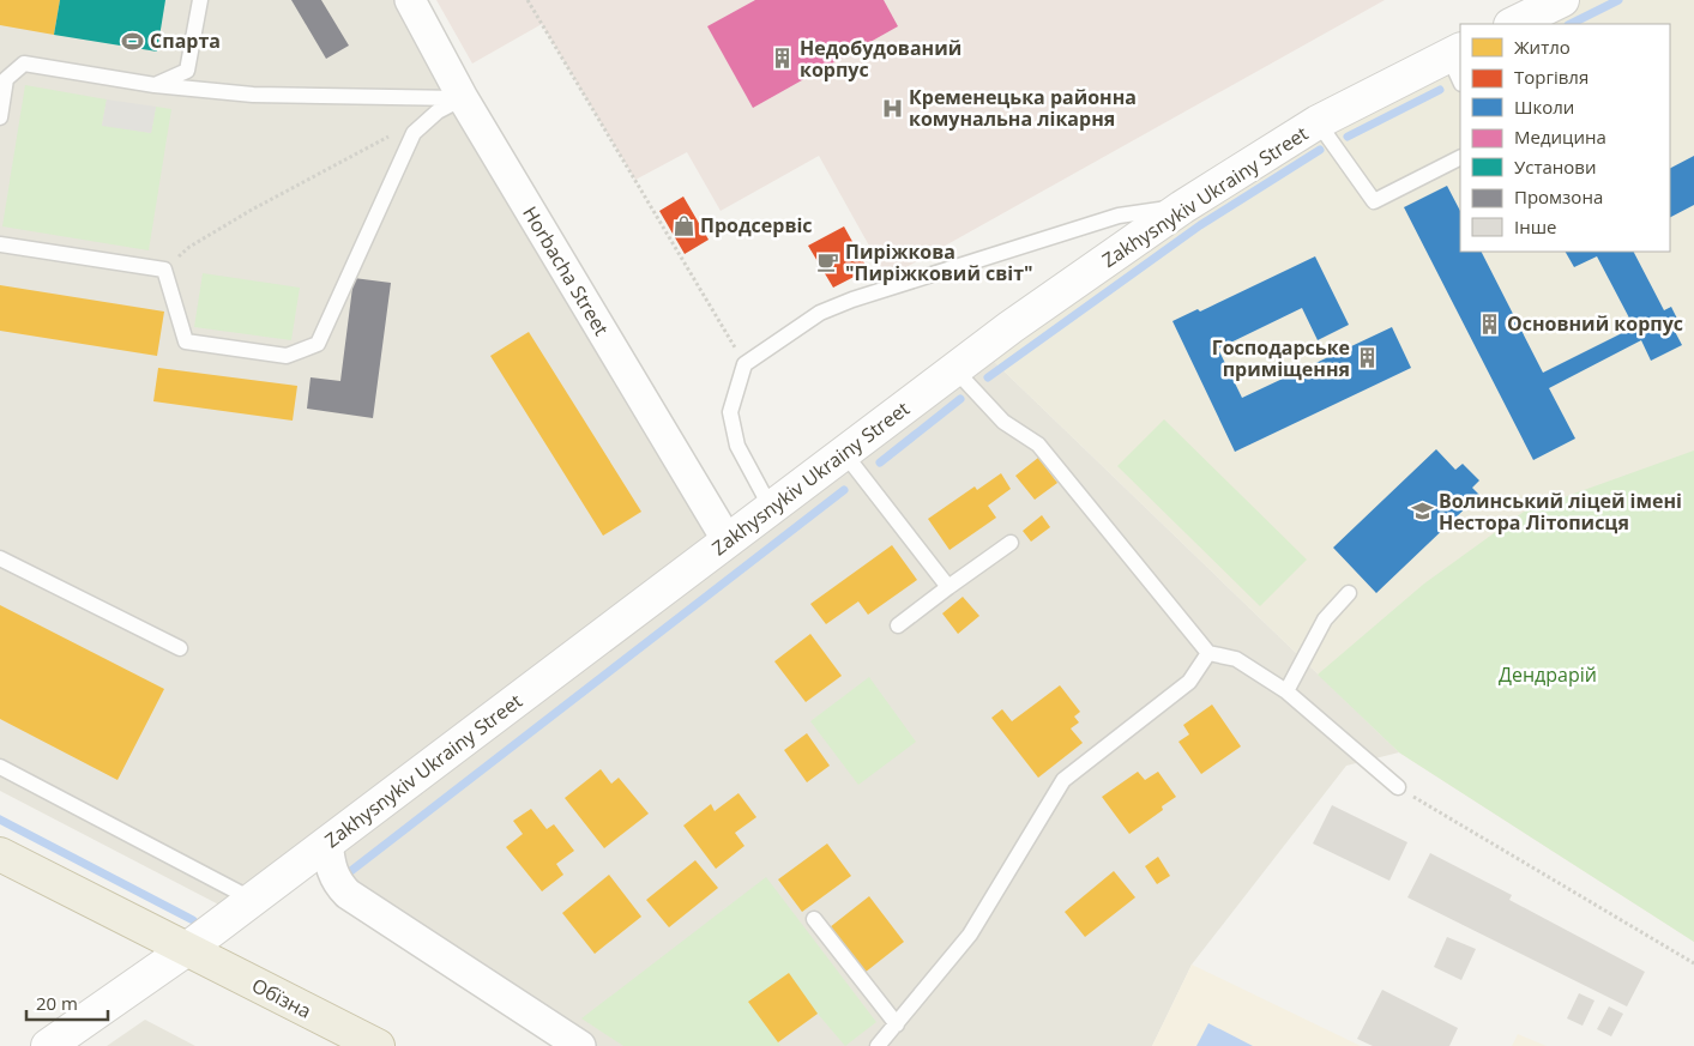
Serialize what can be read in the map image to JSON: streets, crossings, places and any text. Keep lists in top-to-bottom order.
{
  "streets": {
    "highway": ["Обїзна"],
    "street": ["Zakhysnykiv Ukrainy Street", "Horbacha Street"]
  },
  "crossings": [
    ["Zakhysnykiv Ukrainy Street", "Horbacha Street"],
    ["Zakhysnykiv Ukrainy Street", "Обїзна"]
  ],
  "parks": ["Дендрарій"],
  "places": {
    "sports": ["Спарта"],
    "building": ["Недобудований корпус", "Основний корпус", "Господарське приміщення"],
    "hospital": ["Кременецька районна комунальна лікарня"],
    "shop": ["Продсервіс"],
    "cafe": ["Пиріжкова \"Пиріжковий світ\""],
    "school or university": ["Волинський ліцей імені Нестора Літописця"]
  },
  "legend": [
    "Житло",
    "Торгівля",
    "Школи",
    "Медицина",
    "Установи",
    "Промзона",
    "Інше"
  ],
  "scale_bar": "20 m"
}
